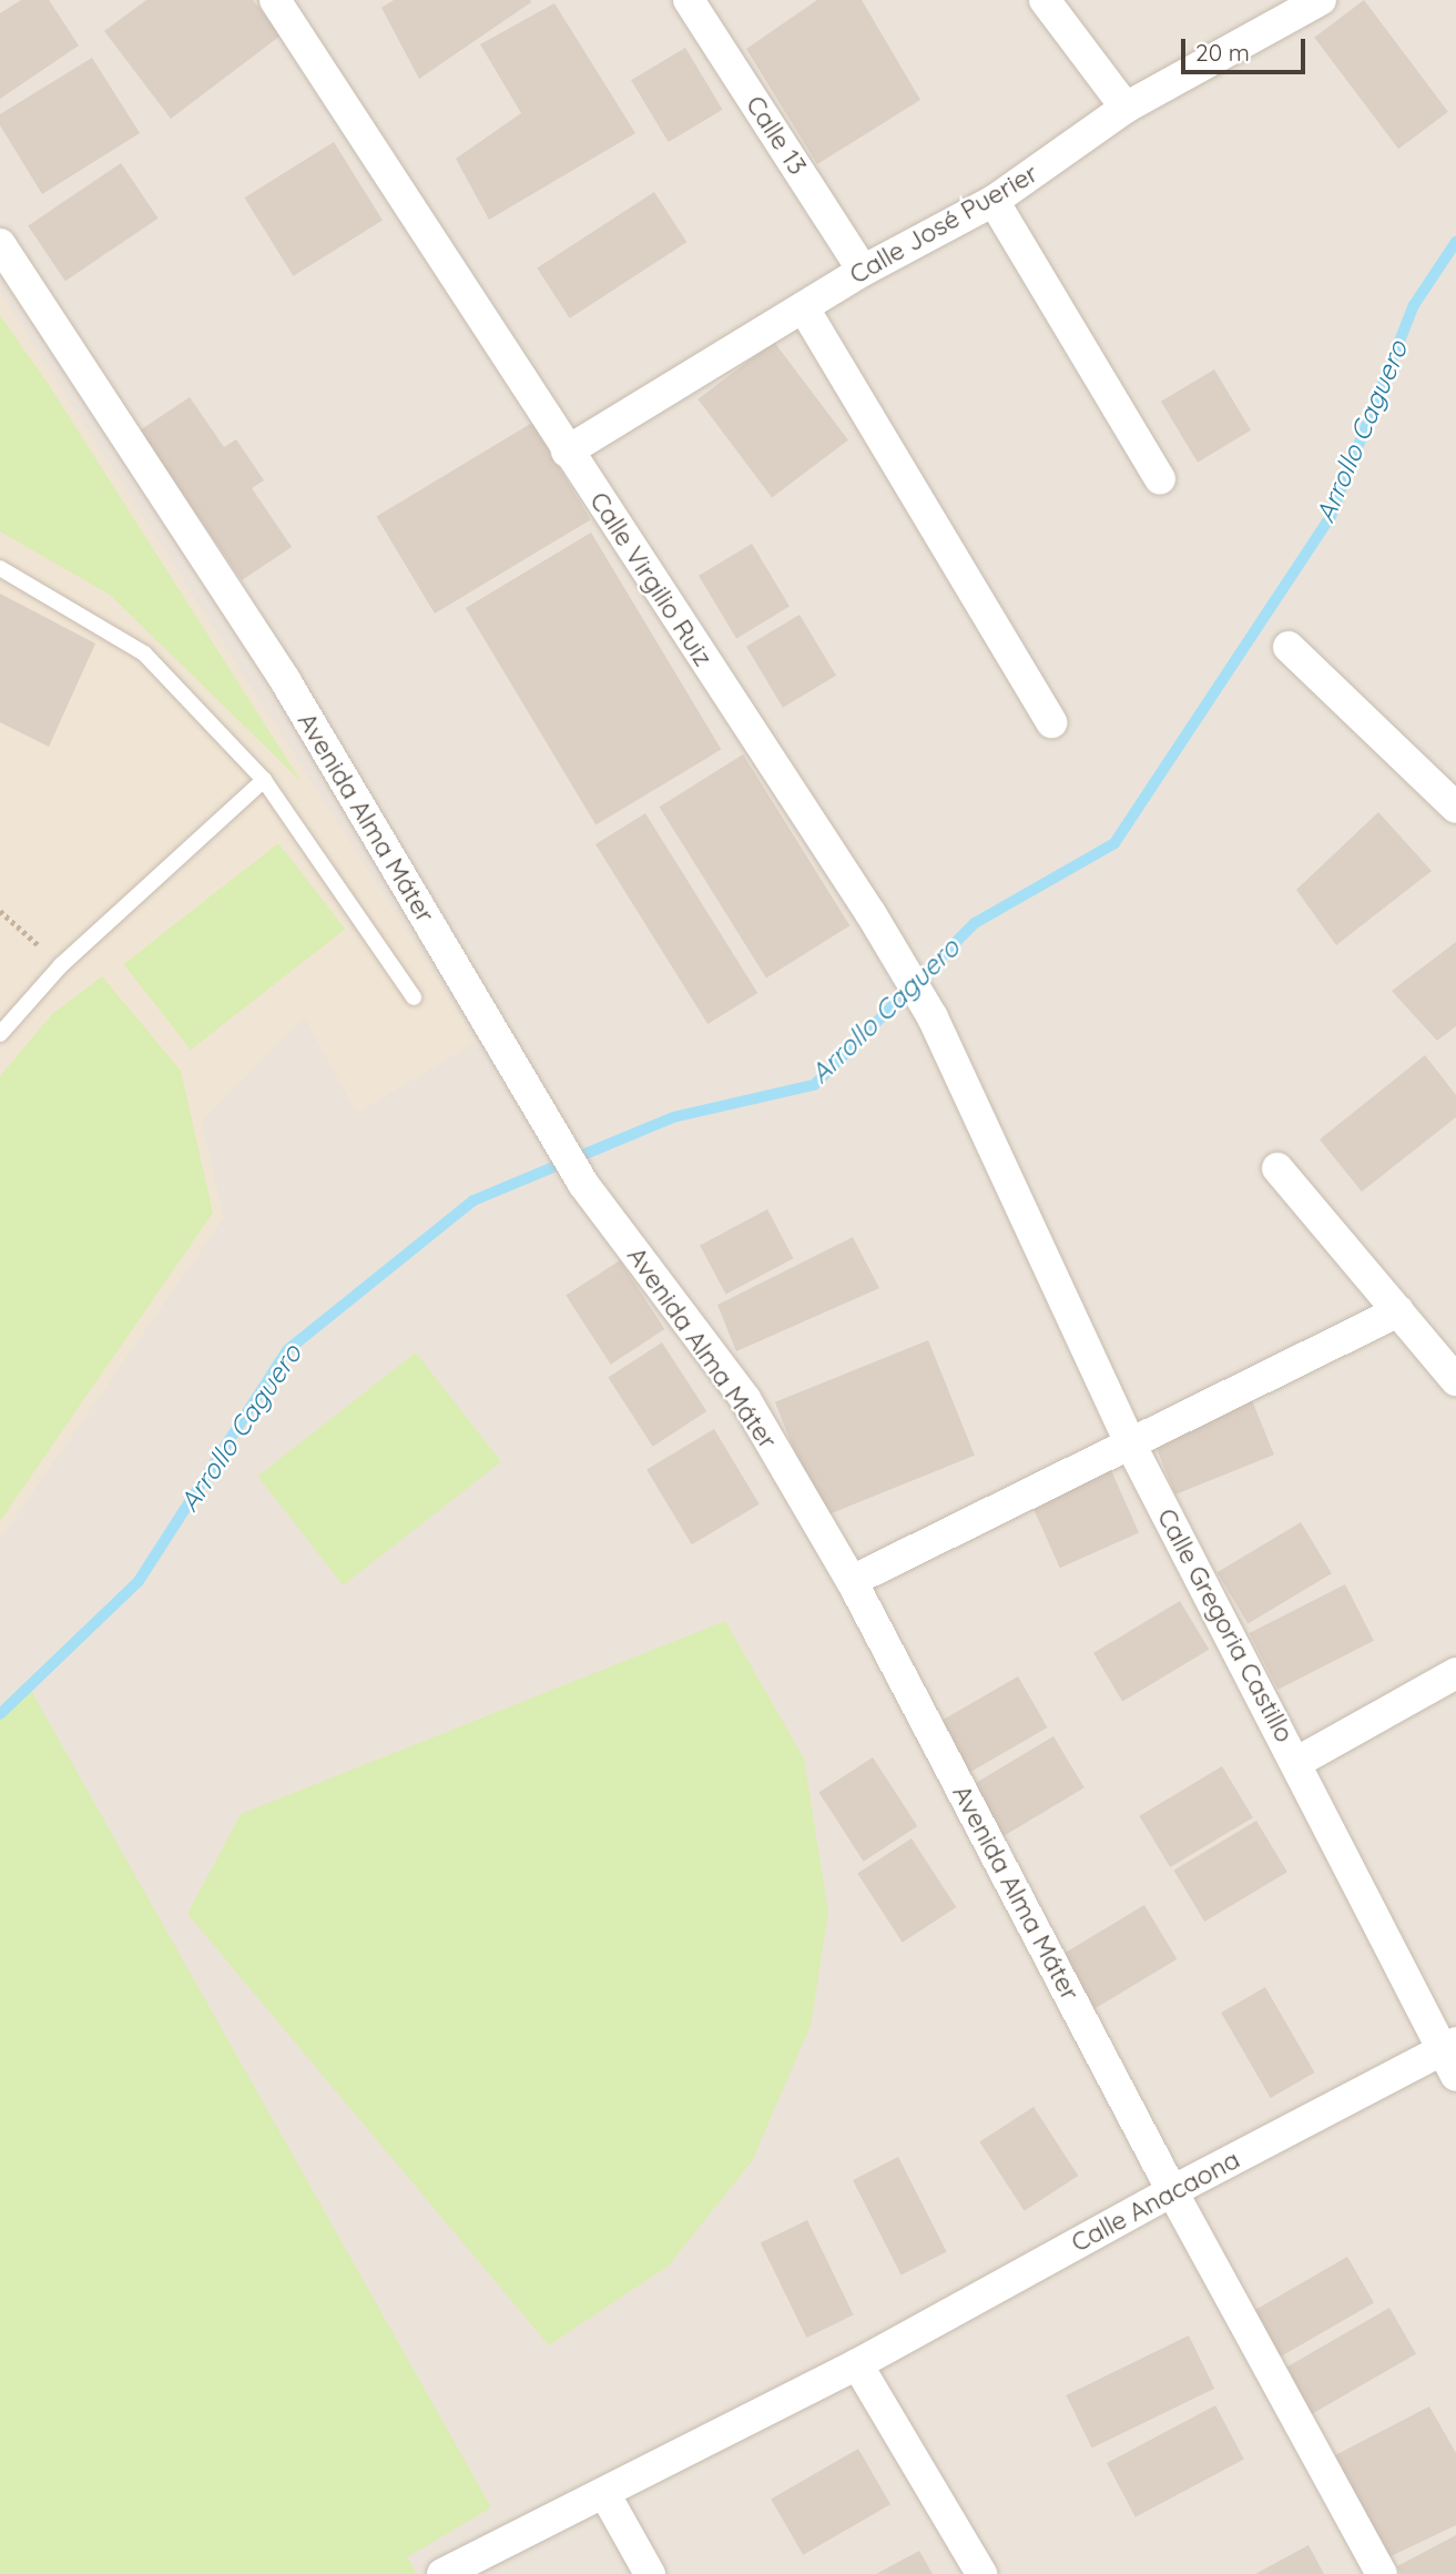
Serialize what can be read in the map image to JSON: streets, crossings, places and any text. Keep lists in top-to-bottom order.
{
  "streets": {
    "street": [
      "Calle 13",
      "Calle José Puerier",
      "Calle Virgilio Ruiz",
      "Avenida Alma Máter",
      "Calle Gregoria Castillo",
      "Calle Anacaona"
    ]
  },
  "crossings": [
    ["Calle 13", "Calle José Puerier"],
    ["Calle José Puerier", "Calle Virgilio Ruiz"],
    ["Calle Virgilio Ruiz", "Calle Gregoria Castillo"],
    ["Avenida Alma Máter", "Calle Anacaona"],
    ["Calle Gregoria Castillo", "Calle Anacaona"]
  ],
  "water": ["Arrollo Caguero"],
  "scale_bar": "20 m"
}
